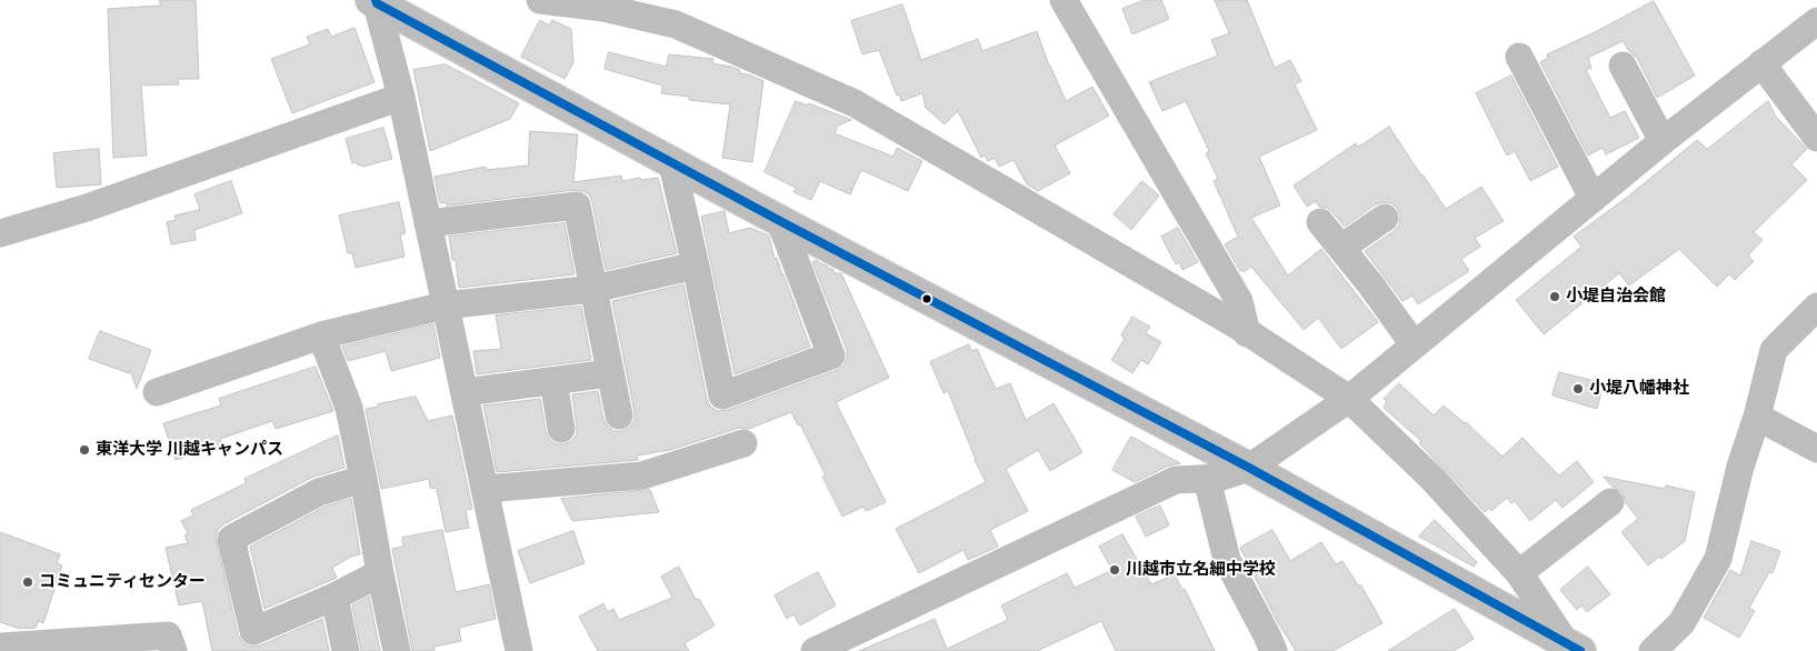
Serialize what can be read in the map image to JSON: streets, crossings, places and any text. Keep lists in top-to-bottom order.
{
  "places": [
    "小堤自治会館",
    "小堤八幡神社",
    "東洋大学 川越キャンパス",
    "川越市立名細中学校",
    "コミュニティセンター"
  ]
}
